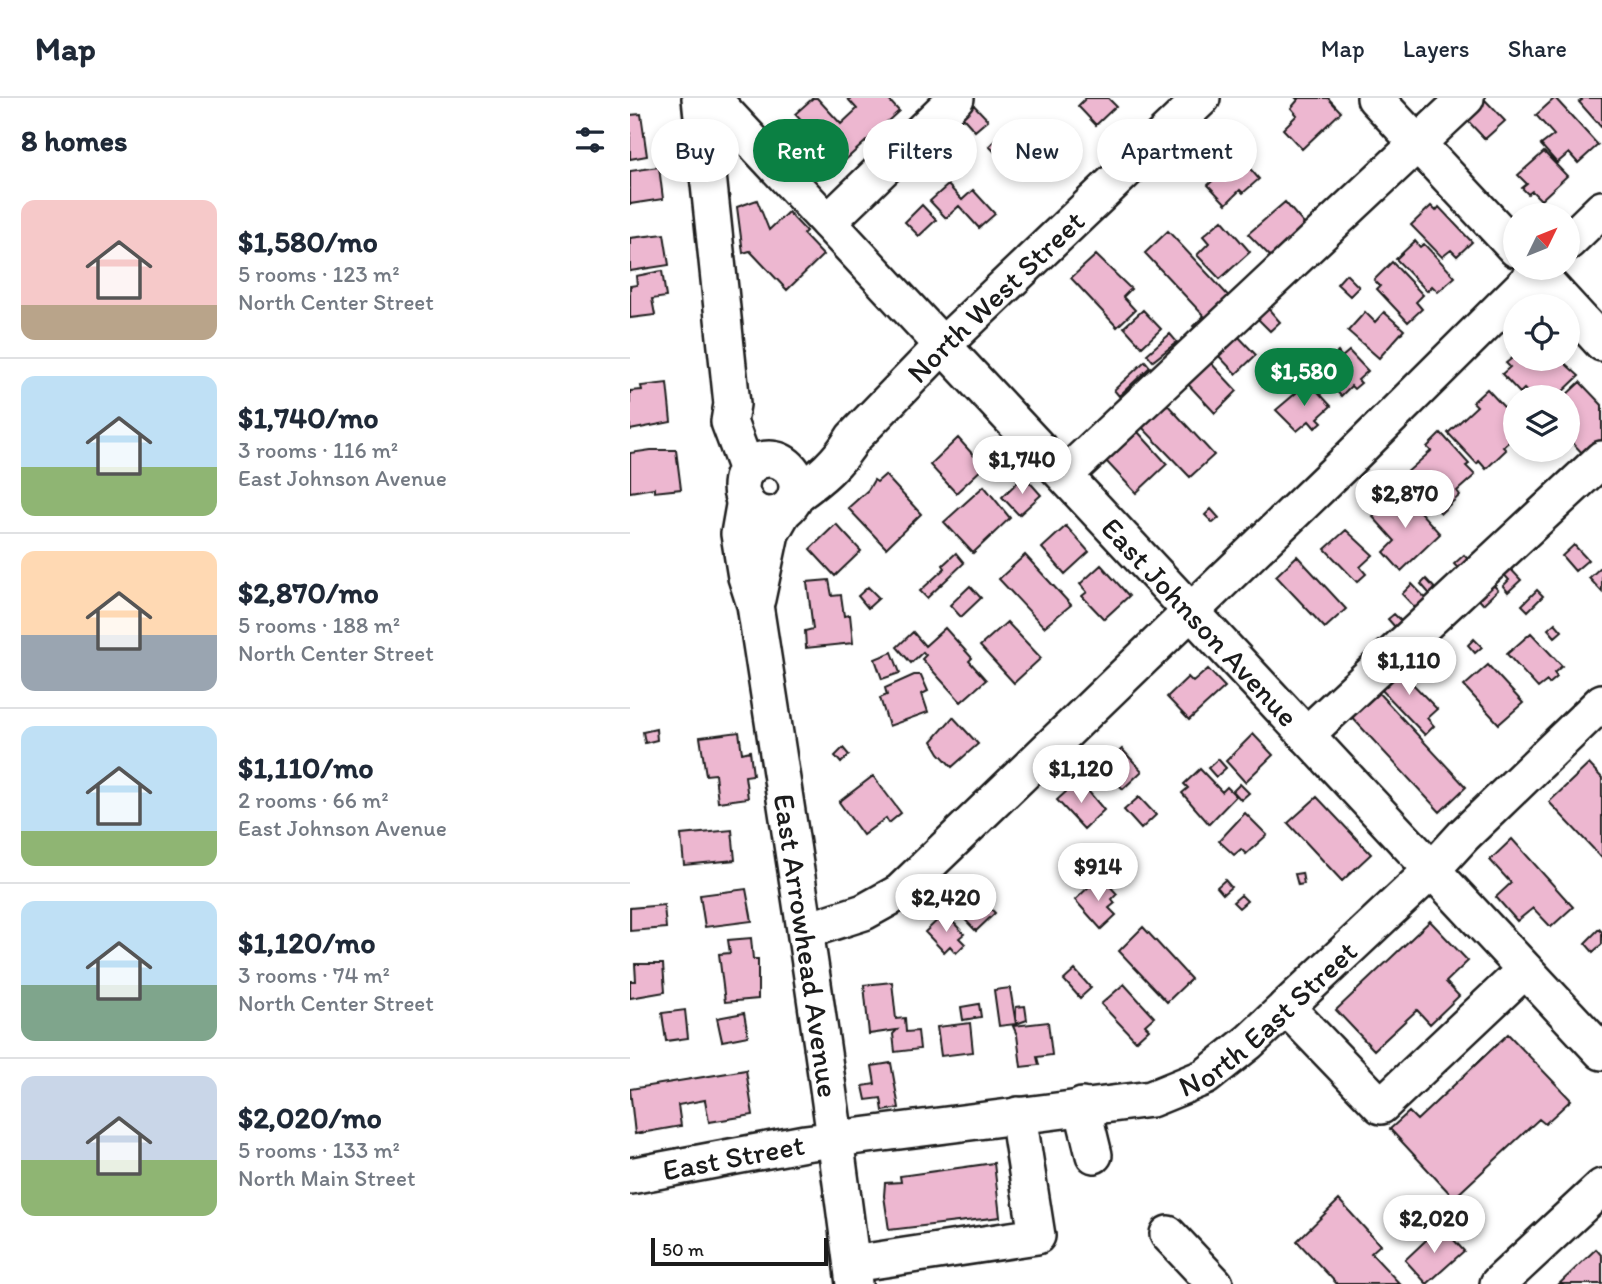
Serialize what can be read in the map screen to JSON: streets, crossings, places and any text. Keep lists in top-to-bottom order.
{
  "streets": {
    "street": [
      "North West Street",
      "East Johnson Avenue",
      "East Arrowhead Avenue",
      "North East Street",
      "East Street"
    ]
  },
  "crossings": [
    ["North West Street", "East Johnson Avenue"],
    ["North West Street", "East Arrowhead Avenue"],
    ["East Johnson Avenue", "North East Street"],
    ["East Arrowhead Avenue", "North East Street"],
    ["East Arrowhead Avenue", "East Street"],
    ["North East Street", "East Street"]
  ],
  "scale_bar": "50 m",
  "north": "top right",
  "page": {
    "header": "Map",
    "nav": ["Map", "Layers", "Share"],
    "heading": "8 homes",
    "chip": [
      "Buy",
      "Rent",
      "Filters",
      "New",
      "Apartment"
    ],
    "list": [
      {
        "name": "$1,580/mo",
        "note": "5 rooms · 123 m² · North Center Street"
      },
      {
        "name": "$1,740/mo",
        "note": "3 rooms · 116 m² · East Johnson Avenue"
      },
      {
        "name": "$2,870/mo",
        "note": "5 rooms · 188 m² · North Center Street"
      },
      {
        "name": "$1,110/mo",
        "note": "2 rooms · 66 m² · East Johnson Avenue"
      },
      {
        "name": "$1,120/mo",
        "note": "3 rooms · 74 m² · North Center Street"
      },
      {
        "name": "$2,020/mo",
        "note": "5 rooms · 133 m² · North Main Street"
      }
    ],
    "price": [
      "$1,580",
      "$1,740",
      "$2,870",
      "$1,110",
      "$1,120",
      "$914",
      "$2,420",
      "$2,020"
    ],
    "scale": "50 m"
  }
}
